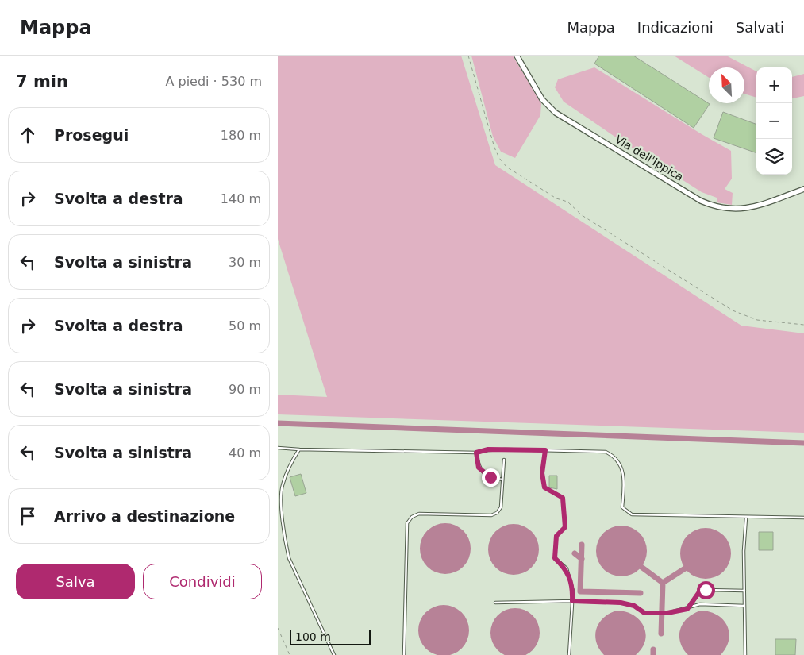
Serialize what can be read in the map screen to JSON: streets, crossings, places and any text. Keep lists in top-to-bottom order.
{
  "streets": {
    "street": ["Via dell'Ippica"]
  },
  "scale_bar": "100 m",
  "north": "top left",
  "page": {
    "header": "Mappa",
    "nav": ["Mappa", "Indicazioni", "Salvati"],
    "heading": ["7 min", "A piedi · 530 m"],
    "map_buttons": ["+", "−"],
    "list": [
      ["Prosegui", "180 m"],
      ["Svolta a destra", "140 m"],
      ["Svolta a sinistra", "30 m"],
      ["Svolta a destra", "50 m"],
      ["Svolta a sinistra", "90 m"],
      ["Svolta a sinistra", "40 m"],
      "Arrivo a destinazione"
    ],
    "buttons": ["Salva", "Condividi"],
    "scale": "100 m"
  }
}
